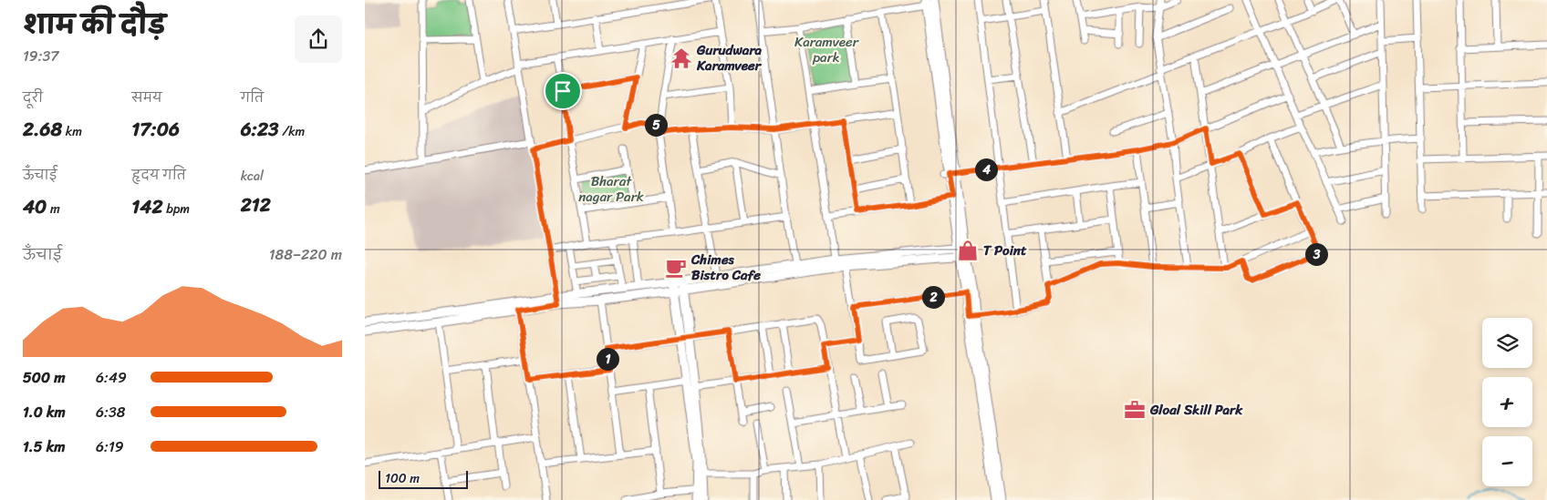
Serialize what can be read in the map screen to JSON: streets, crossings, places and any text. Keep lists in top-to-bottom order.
{
  "parks": ["Karamveer park", "Bharat nagar Park"],
  "places": {
    "temple": ["Gurudwara Karamveer"],
    "shop": ["T Point"],
    "cafe": ["Chimes Bistro Cafe"],
    "office": ["Gloal Skill Park"]
  },
  "scale_bar": "100 m",
  "page": {
    "heading": ["शाम की दौड़", "19:37"],
    "stats": [
      ["दूरी", "2.68 km"],
      ["समय", "17:06"],
      ["गति", "6:23 /km"],
      ["ऊँचाई", "40 m"],
      ["हृदय गति", "142 bpm"],
      ["kcal", "212"]
    ],
    "pins": [
      "5",
      "4",
      "3",
      "2",
      "1"
    ],
    "chart": ["ऊँचाई", "188–220 m"],
    "map_buttons": ["+", "−"],
    "list": [
      {
        "name": "500 m",
        "note": "6:49"
      },
      {
        "name": "1.0 km",
        "note": "6:38"
      },
      {
        "name": "1.5 km",
        "note": "6:19"
      }
    ],
    "scale": "100 m"
  }
}
